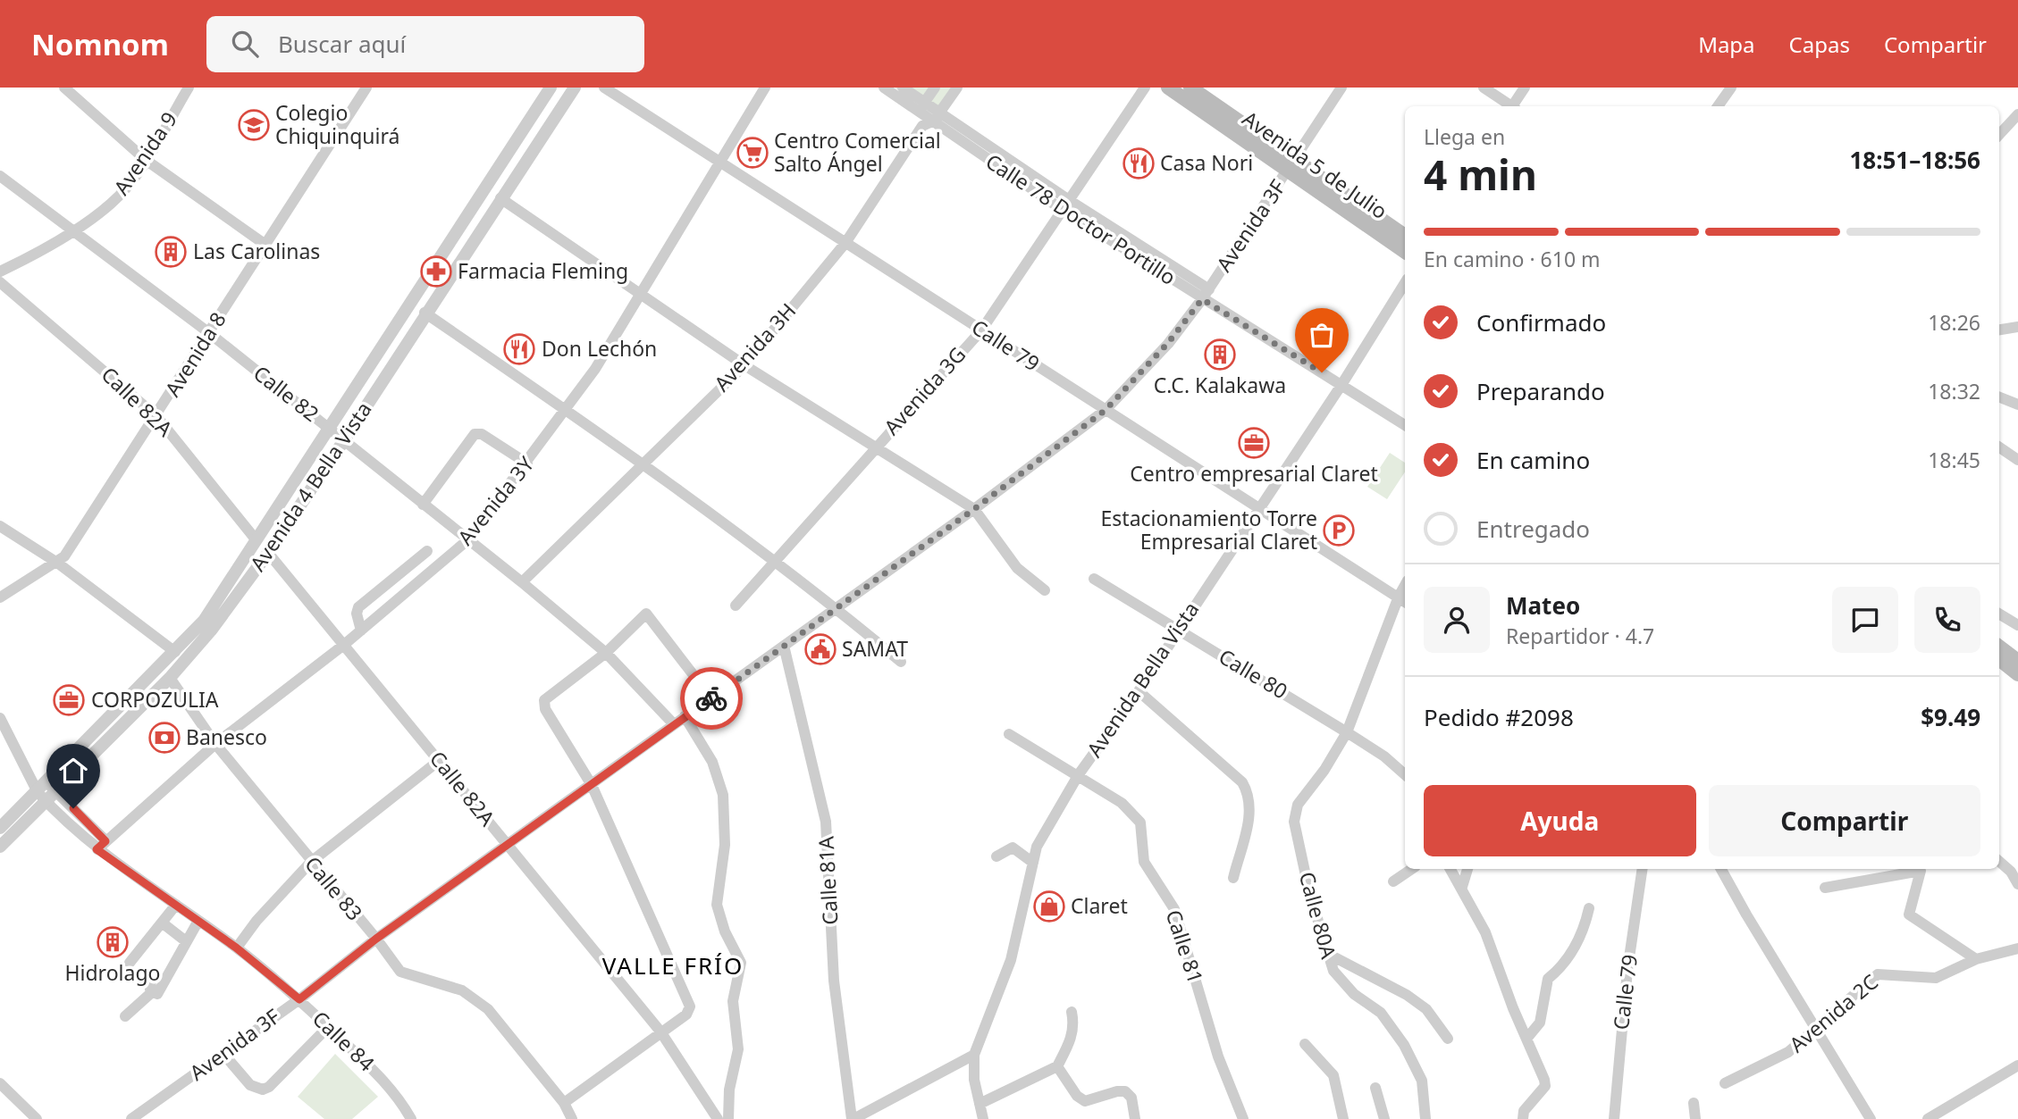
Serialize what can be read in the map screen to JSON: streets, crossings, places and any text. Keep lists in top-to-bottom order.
{
  "streets": {
    "main road": ["Avenida 5 de Julio"],
    "street": [
      "Avenida 9",
      "Calle 78 Doctor Portillo",
      "Avenida 3F",
      "Calle 79",
      "Avenida 3H",
      "Avenida 8",
      "Avenida 3G",
      "Calle 82",
      "Calle 82A",
      "Avenida 4 Bella Vista",
      "Avenida 3Y",
      "Calle 80",
      "Avenida Bella Vista",
      "Calle 81A",
      "Calle 83",
      "Calle 80A",
      "Calle 81",
      "Avenida 2C",
      "Calle 84"
    ]
  },
  "crossings": [
    ["Avenida 9", "Calle 82"],
    ["Avenida 5 de Julio", "Avenida 3F"],
    ["Calle 78 Doctor Portillo", "Avenida 3F"],
    ["Calle 78 Doctor Portillo", "Avenida 3G"],
    ["Calle 78 Doctor Portillo", "Avenida Bella Vista"],
    ["Avenida 3F", "Calle 79"],
    ["Avenida 3F", "Calle 82"],
    ["Avenida 3F", "Calle 82A"],
    ["Avenida 3F", "Calle 81A"],
    ["Avenida 3F", "Calle 83"],
    ["Avenida 3F", "Calle 84"],
    ["Calle 79", "Avenida 3H"],
    ["Calle 79", "Avenida 3G"],
    ["Calle 79", "Avenida 3Y"],
    ["Calle 79", "Avenida Bella Vista"],
    ["Calle 79", "Calle 80A"],
    ["Avenida 3H", "Calle 82"],
    ["Avenida 8", "Calle 82"],
    ["Avenida 8", "Calle 82A"],
    ["Calle 82", "Avenida 4 Bella Vista"],
    ["Calle 82", "Avenida 3Y"],
    ["Calle 82A", "Avenida 4 Bella Vista"],
    ["Calle 82A", "Avenida 3Y"],
    ["Avenida 4 Bella Vista", "Calle 83"],
    ["Avenida 4 Bella Vista", "Calle 84"],
    ["Avenida 3Y", "Calle 83"],
    ["Avenida 3Y", "Calle 84"],
    ["Calle 80", "Avenida Bella Vista"],
    ["Calle 80", "Calle 80A"],
    ["Avenida Bella Vista", "Calle 81"]
  ],
  "districts": ["VALLE FRÍO"],
  "places": {
    "school or university": ["Colegio Chiquinquirá"],
    "supermarket": ["Centro Comercial Salto Ángel"],
    "restaurant": ["Casa Nori", "Don Lechón"],
    "building": ["Las Carolinas", "C.C. Kalakawa", "Hidrolago"],
    "pharmacy": ["Farmacia Fleming"],
    "office": ["Centro empresarial Claret", "CORPOZULIA"],
    "parking": ["Estacionamiento Torre Empresarial Claret"],
    "public building": ["SAMAT"],
    "bank": ["Banesco"],
    "shop": ["Claret"]
  },
  "page": {
    "header": "Nomnom",
    "search": "Buscar aquí",
    "nav": ["Mapa", "Capas", "Compartir"],
    "heading": ["4 min", "Llega en", "18:51–18:56"],
    "panel": [
      "Mateo",
      "Repartidor · 4.7",
      "Pedido #2098",
      "$9.49"
    ],
    "bar": "En camino · 610 m",
    "list": [
      ["Confirmado", "18:26"],
      ["Preparando", "18:32"],
      ["En camino", "18:45"],
      "Entregado"
    ],
    "buttons": ["Ayuda", "Compartir"]
  }
}
